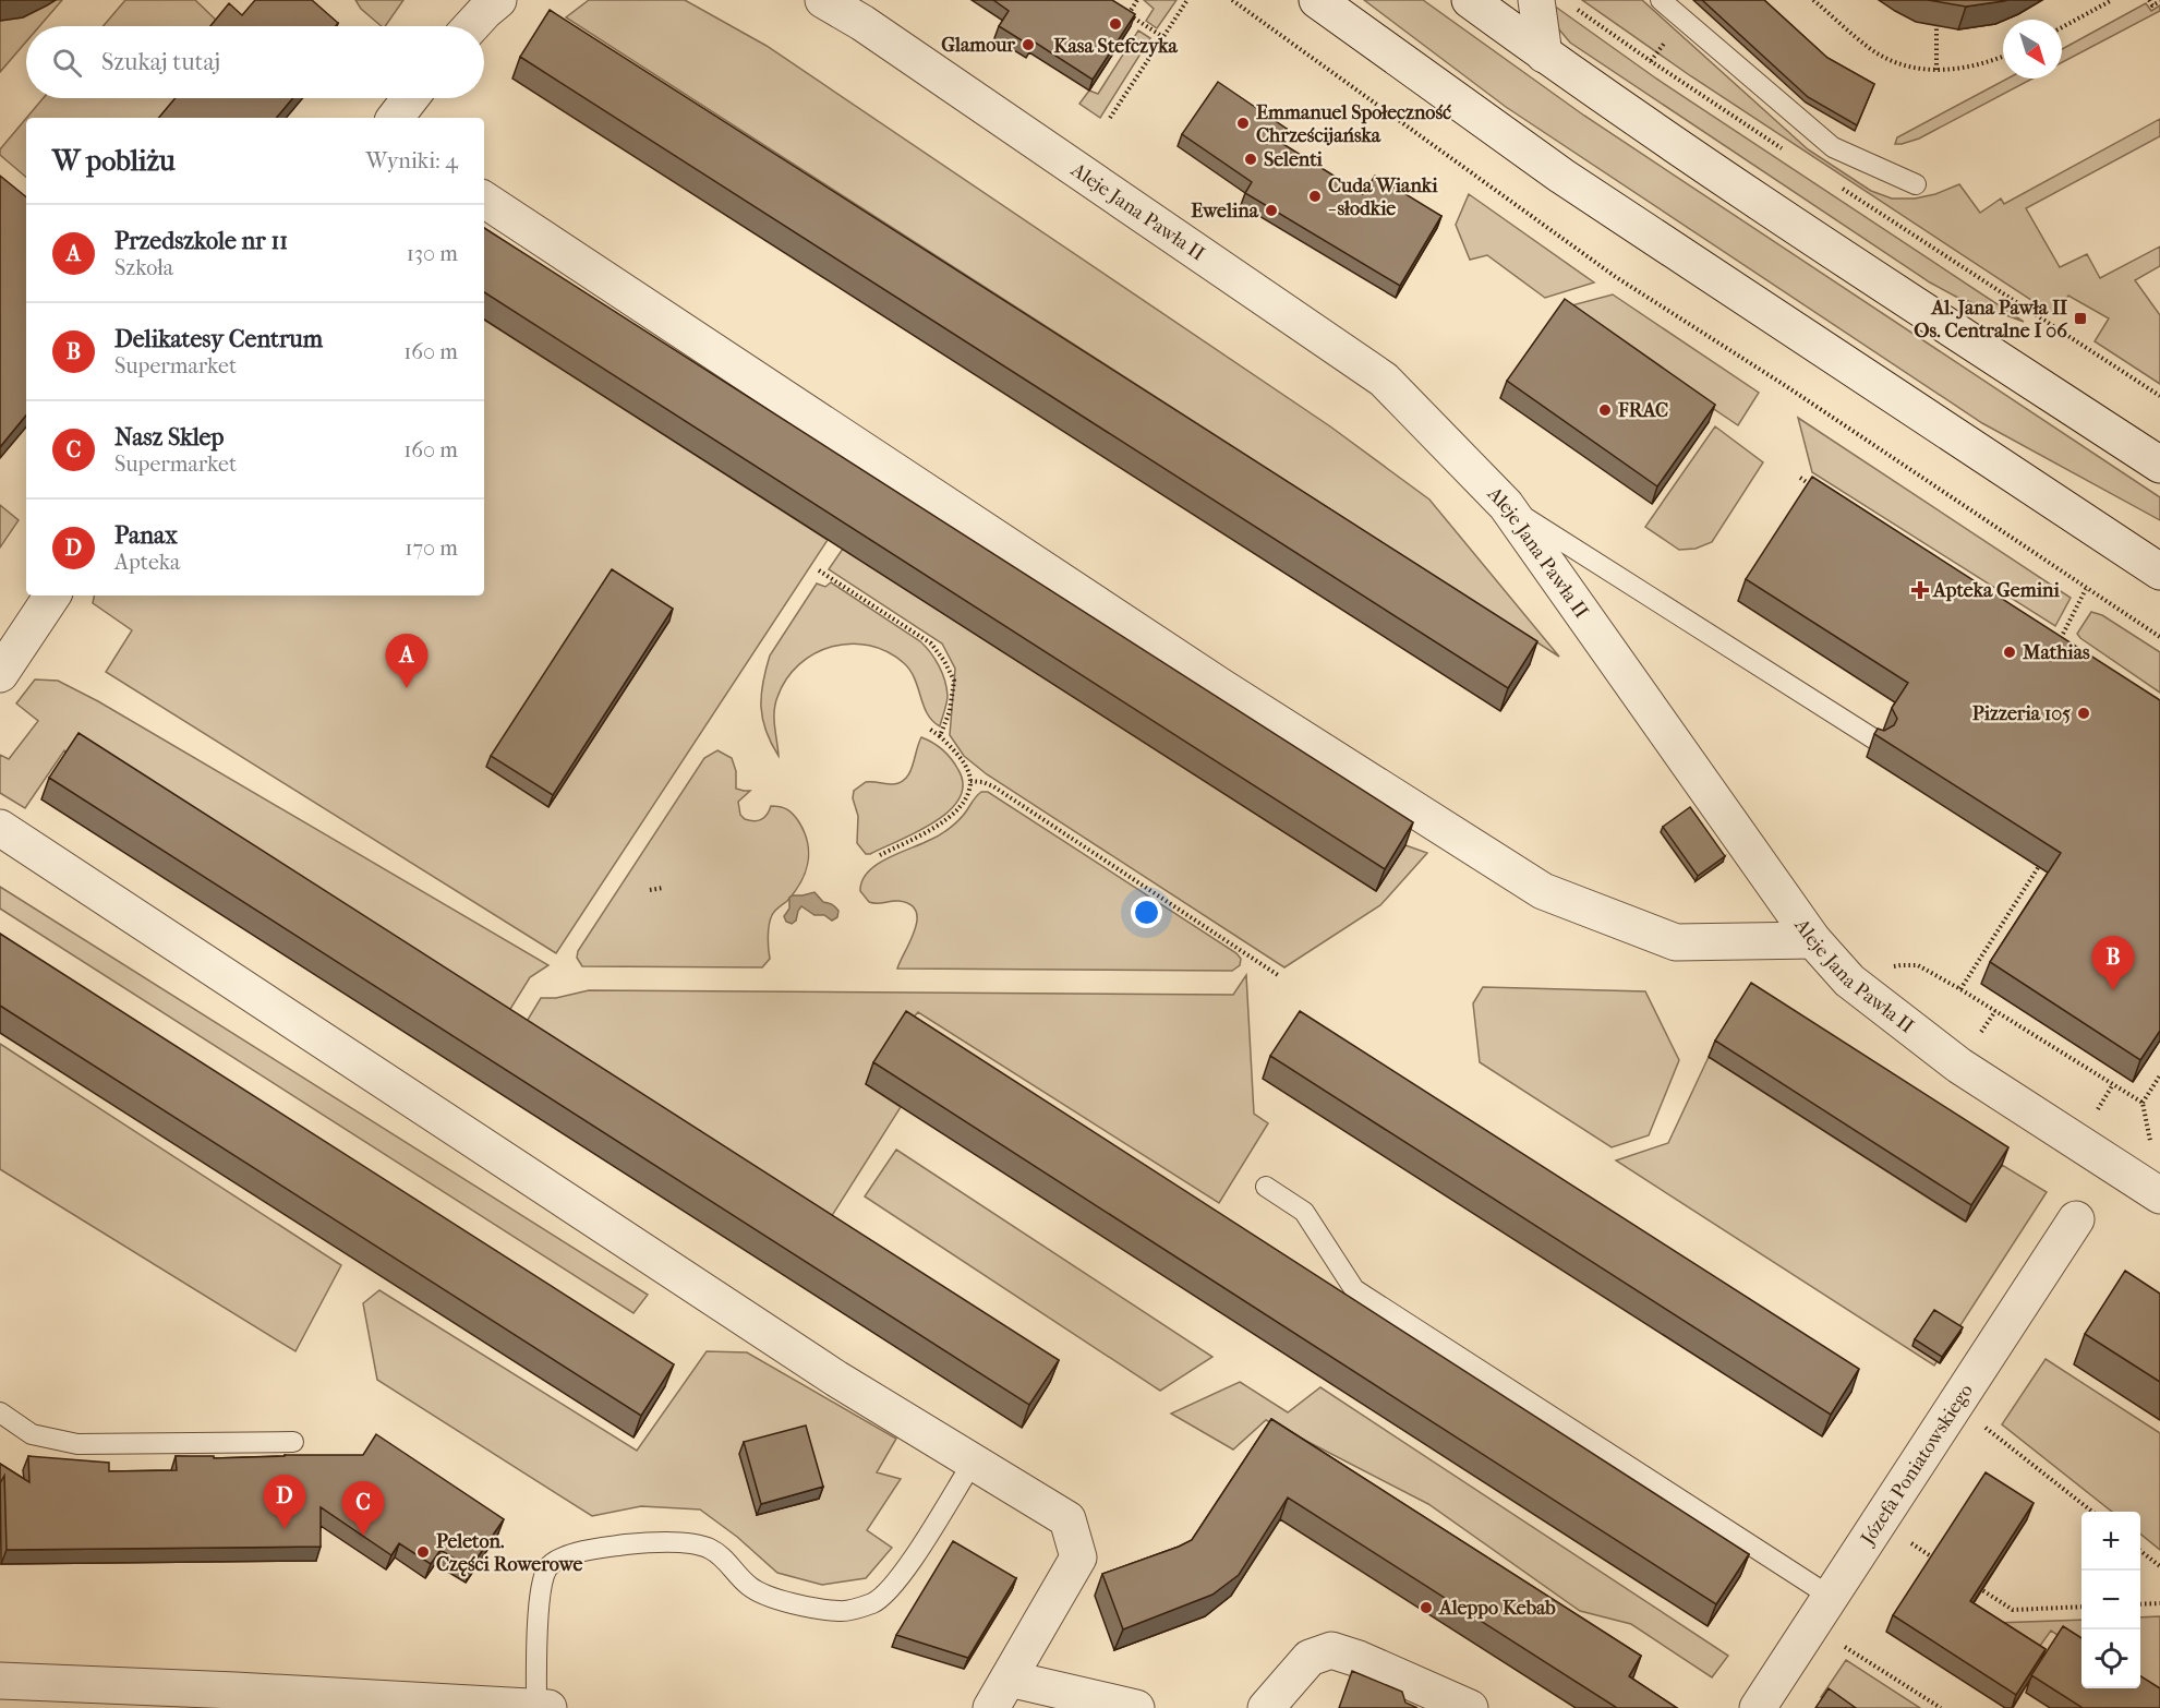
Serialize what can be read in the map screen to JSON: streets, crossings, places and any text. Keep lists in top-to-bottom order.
{
  "streets": {
    "street": ["Aleje Jana Pawła II", "Józefa Poniatowskiego"]
  },
  "places": {
    "other": [
      "Kasa Stefczyka",
      "Glamour",
      "Emmanuel Społeczność Chrześcijańska",
      "Selenti",
      "Cuda Wianki - słodkie",
      "Ewelina",
      "FRAC",
      "Mathias",
      "Pizzeria 105",
      "Peleton. Części Rowerowe",
      "Aleppo Kebab"
    ],
    "transit": ["Al. Jana Pawła II Os. Centralne I 06"],
    "health": ["Apteka Gemini"]
  },
  "north": "bottom right",
  "page": {
    "search": "Szukaj tutaj",
    "heading": ["W pobliżu", "Wyniki: 4"],
    "list": [
      {
        "mark": "A",
        "name": "Przedszkole nr 11",
        "note": "Szkoła",
        "value": "130 m"
      },
      {
        "mark": "B",
        "name": "Delikatesy Centrum",
        "note": "Supermarket",
        "value": "160 m"
      },
      {
        "mark": "C",
        "name": "Nasz Sklep",
        "note": "Supermarket",
        "value": "160 m"
      },
      {
        "mark": "D",
        "name": "Panax",
        "note": "Apteka",
        "value": "170 m"
      }
    ],
    "pins": [
      "A",
      "B",
      "D",
      "C"
    ],
    "map_buttons": ["+", "−"]
  }
}
